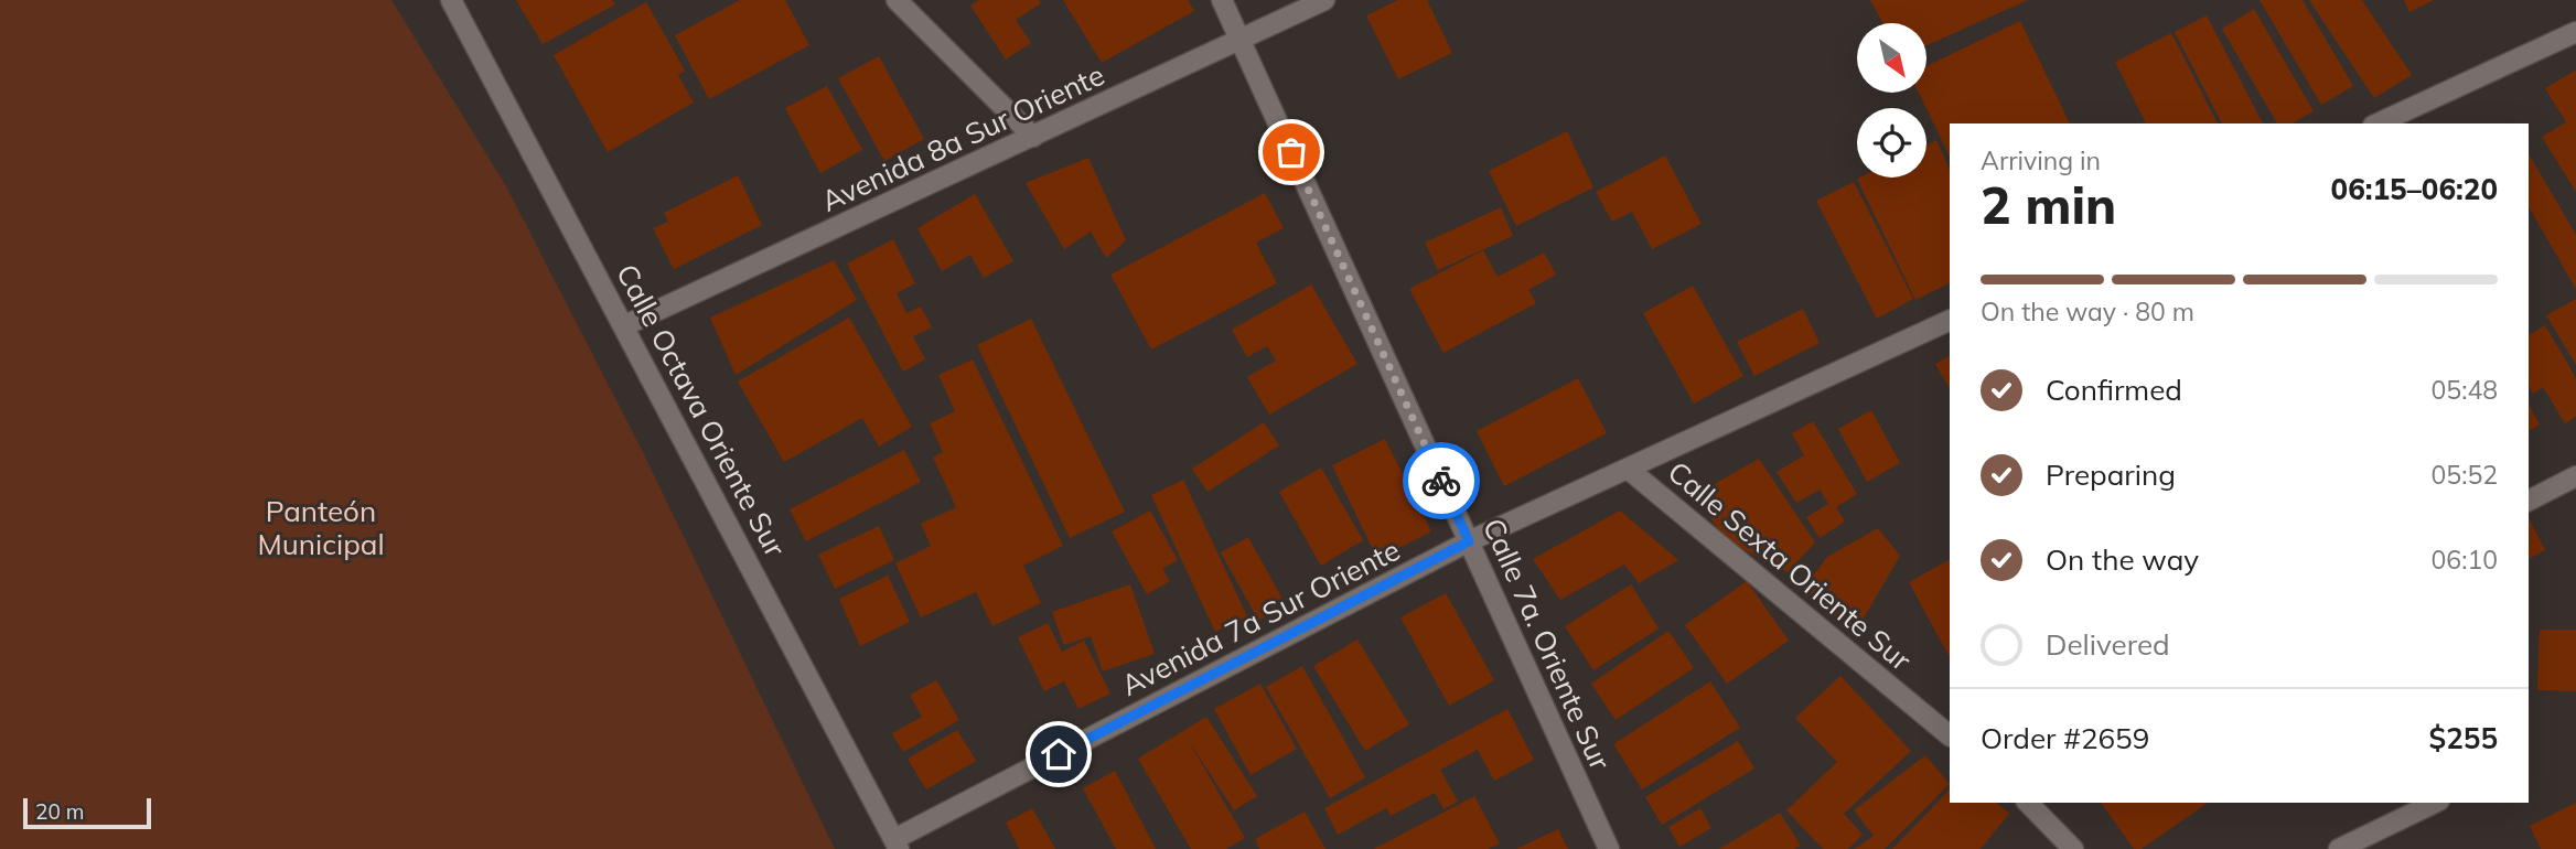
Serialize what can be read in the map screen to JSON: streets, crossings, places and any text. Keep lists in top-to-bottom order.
{
  "streets": {
    "street": [
      "Avenida 8a Sur Oriente",
      "Calle Octava Oriente Sur",
      "Calle Sexta Oriente Sur",
      "Avenida 7a Sur Oriente",
      "Calle 7a. Oriente Sur"
    ]
  },
  "crossings": [
    ["Avenida 8a Sur Oriente", "Calle Octava Oriente Sur"],
    ["Avenida 8a Sur Oriente", "Calle 7a. Oriente Sur"],
    ["Calle Octava Oriente Sur", "Avenida 7a Sur Oriente"],
    ["Calle Sexta Oriente Sur", "Avenida 7a Sur Oriente"],
    ["Avenida 7a Sur Oriente", "Calle 7a. Oriente Sur"]
  ],
  "parks": ["Panteón Municipal"],
  "scale_bar": "20 m",
  "north": "bottom right",
  "page": {
    "heading": ["2 min", "Arriving in", "06:15–06:20"],
    "panel": ["Order #2659", "$255"],
    "bar": "On the way · 80 m",
    "list": [
      ["Confirmed", "05:48"],
      ["Preparing", "05:52"],
      ["On the way", "06:10"],
      "Delivered"
    ],
    "scale": "20 m"
  }
}
